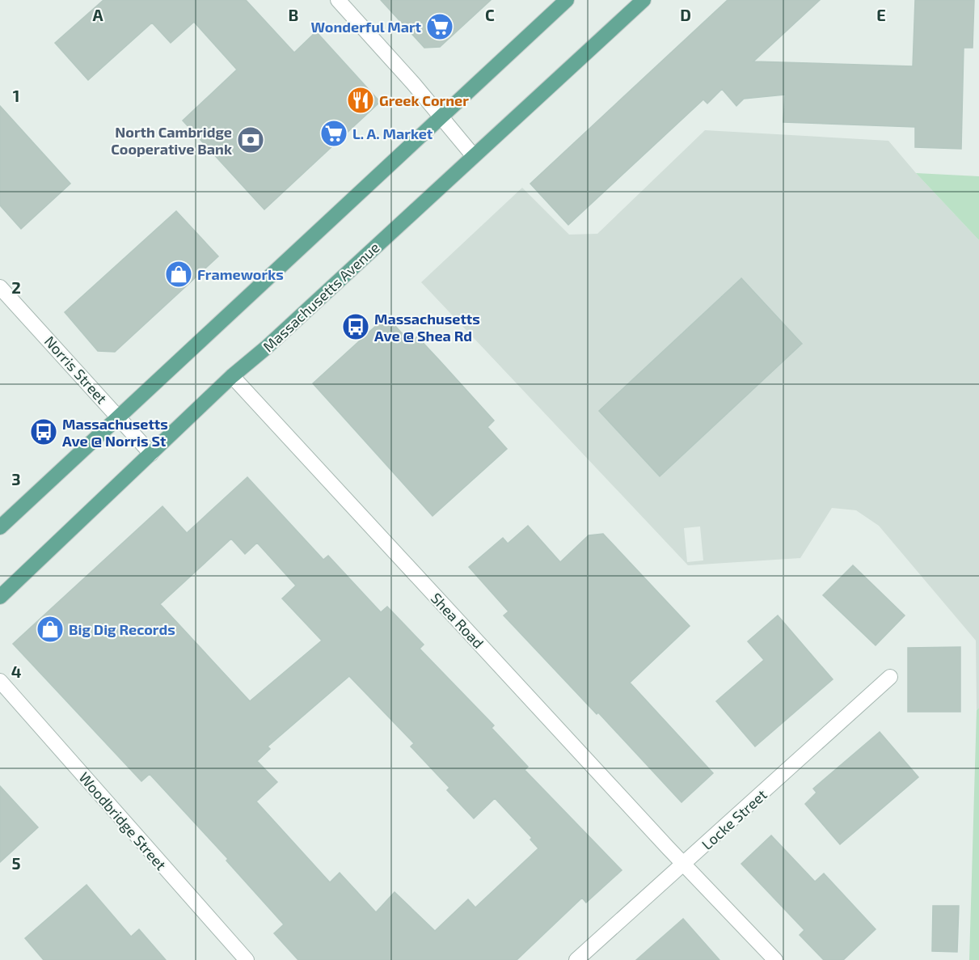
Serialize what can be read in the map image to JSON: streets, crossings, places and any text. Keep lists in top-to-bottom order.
{
  "streets": {
    "main road": ["Massachusetts Avenue"],
    "street": [
      "Norris Street",
      "Shea Road",
      "Locke Street",
      "Woodbridge Street"
    ]
  },
  "crossings": [
    ["Massachusetts Avenue", "Norris Street"],
    ["Massachusetts Avenue", "Shea Road"],
    ["Shea Road", "Locke Street"]
  ],
  "places": {
    "supermarket": ["Wonderful Mart", "L. A. Market"],
    "restaurant": ["Greek Corner"],
    "bank": ["North Cambridge Cooperative Bank"],
    "shop": ["Frameworks", "Big Dig Records"],
    "bus stop": ["Massachusetts Ave @ Shea Rd", "Massachusetts Ave @ Norris St"]
  },
  "grid": {
    "columns": [
      "A",
      "B",
      "C",
      "D",
      "E"
    ],
    "rows": [
      "1",
      "2",
      "3",
      "4",
      "5"
    ]
  }
}
